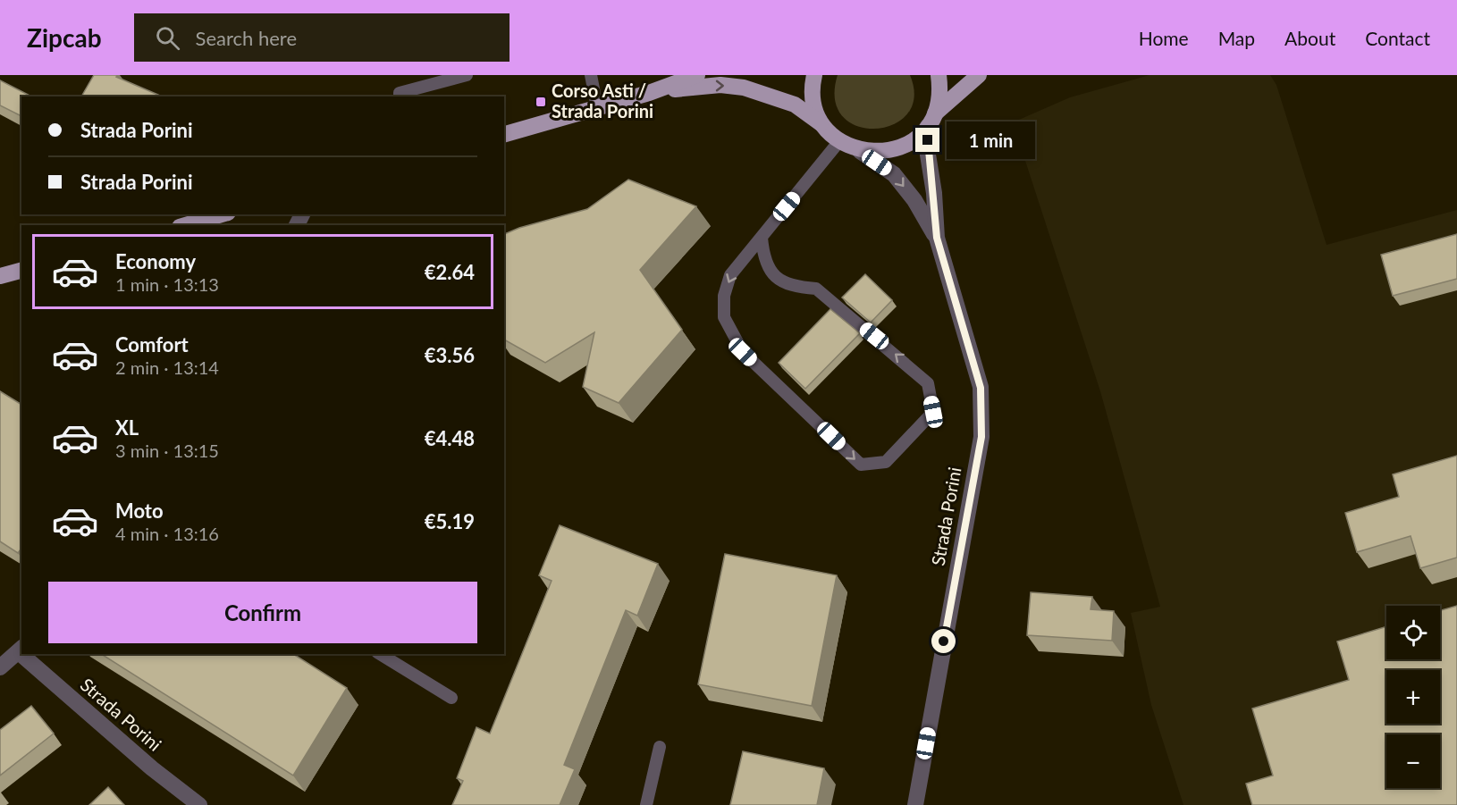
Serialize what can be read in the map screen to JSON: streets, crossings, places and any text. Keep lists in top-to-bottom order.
{
  "streets": {
    "street": ["Strada Porini"]
  },
  "places": {
    "transit": ["Corso Asti / Strada Porini"]
  },
  "page": {
    "header": "Zipcab",
    "search": "Search here",
    "nav": [
      "Home",
      "Map",
      "About",
      "Contact"
    ],
    "banner": ["Strada Porini", "Strada Porini"],
    "bubble": "1 min",
    "list": [
      {
        "name": "Economy",
        "note": "1 min · 13:13",
        "value": "€2.64"
      },
      {
        "name": "Comfort",
        "note": "2 min · 13:14",
        "value": "€3.56"
      },
      {
        "name": "XL",
        "note": "3 min · 13:15",
        "value": "€4.48"
      },
      {
        "name": "Moto",
        "note": "4 min · 13:16",
        "value": "€5.19"
      }
    ],
    "buttons": "Confirm",
    "map_buttons": ["+", "−"]
  }
}
